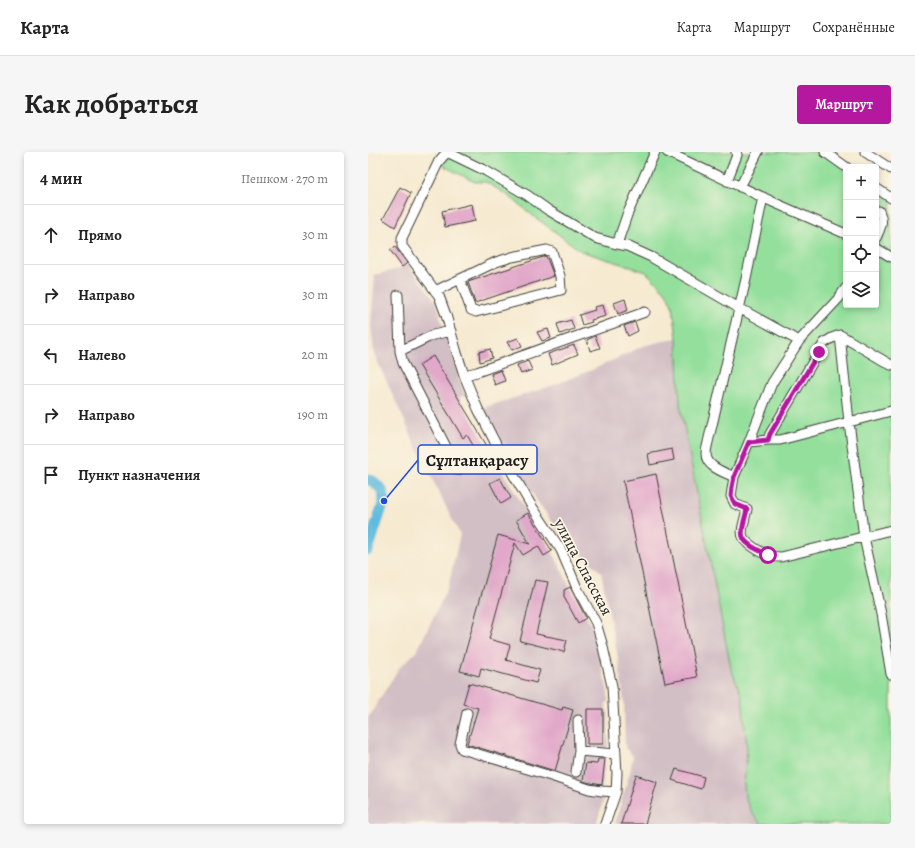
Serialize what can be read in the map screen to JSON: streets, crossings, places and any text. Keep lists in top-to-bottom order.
{
  "streets": {
    "street": ["улица Спасская"]
  },
  "places": ["Сұлтанқарасу"],
  "page": {
    "header": "Карта",
    "nav": ["Карта", "Маршрут", "Сохранённые"],
    "title": "Как добраться",
    "buttons": "Маршрут",
    "heading": ["4 мин", "Пешком · 270 m"],
    "map_buttons": ["+", "−"],
    "list": [
      ["Прямо", "30 m"],
      ["Направо", "30 m"],
      ["Налево", "20 m"],
      ["Направо", "190 m"],
      "Пункт назначения"
    ]
  }
}
